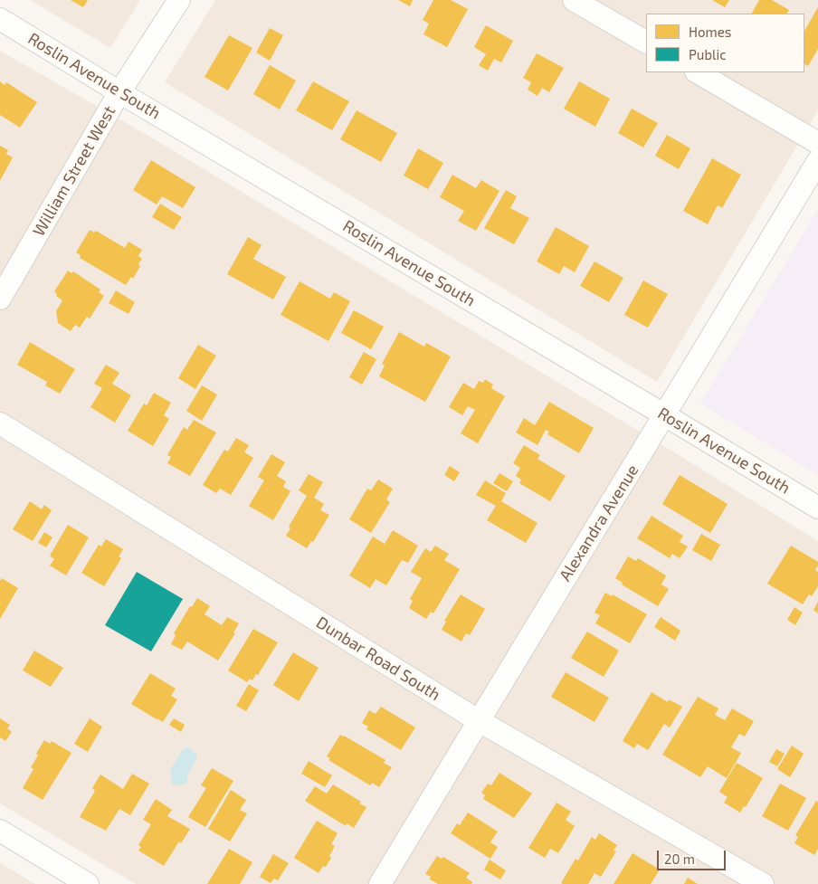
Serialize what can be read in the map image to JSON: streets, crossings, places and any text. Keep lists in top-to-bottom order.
{
  "streets": {
    "street": [
      "Roslin Avenue South",
      "William Street West",
      "Alexandra Avenue",
      "Dunbar Road South"
    ]
  },
  "crossings": [
    ["Roslin Avenue South", "William Street West"],
    ["Roslin Avenue South", "Alexandra Avenue"],
    ["Alexandra Avenue", "Dunbar Road South"]
  ],
  "legend": ["Homes", "Public"],
  "scale_bar": "20 m"
}
